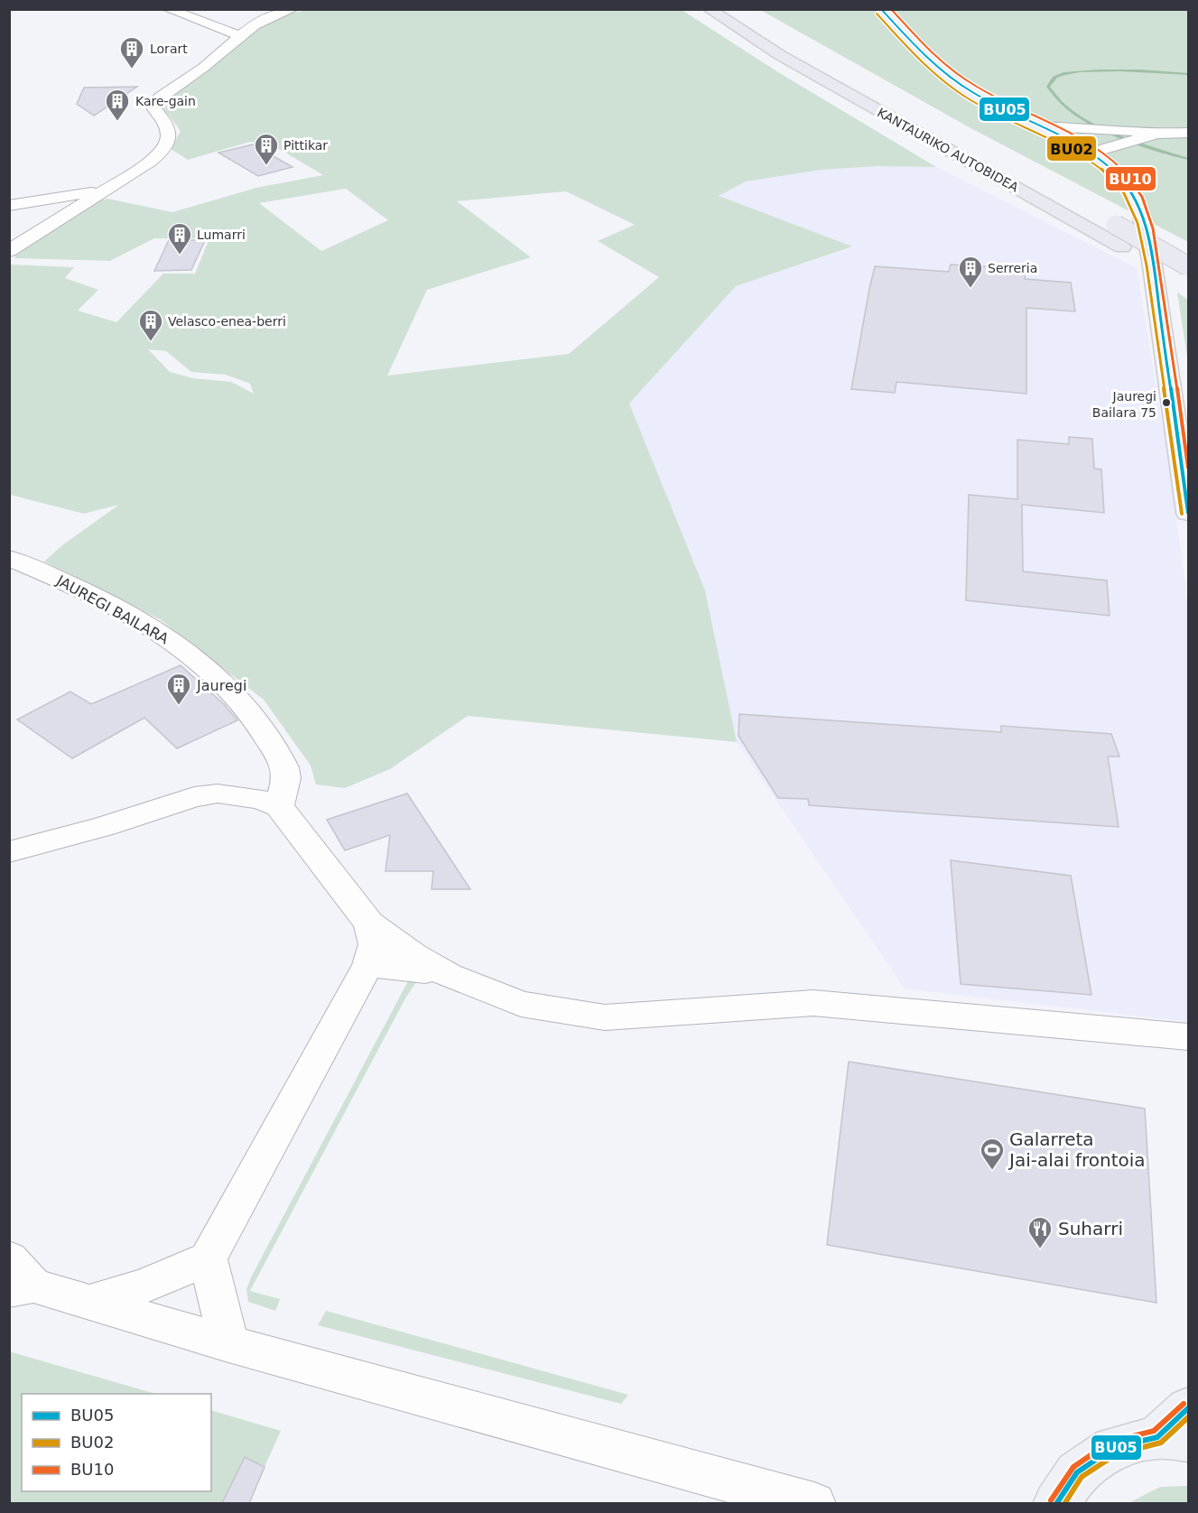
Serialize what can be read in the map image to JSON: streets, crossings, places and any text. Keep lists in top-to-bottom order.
{
  "streets": {
    "highway": ["KANTAURIKO AUTOBIDEA"],
    "street": ["JAUREGI BAILARA"]
  },
  "places": {
    "building": [
      "Lorart",
      "Kare-gain",
      "Pittikar",
      "Lumarri",
      "Serreria",
      "Velasco-enea-berri",
      "Jauregi"
    ],
    "other": ["Jauregi Bailara 75"],
    "sports": ["Galarreta Jai-alai frontoia"],
    "restaurant": ["Suharri"]
  },
  "lines": ["transit line BU05", "transit line BU10", "transit line BU02"],
  "legend": ["BU05", "BU02", "BU10"]
}
